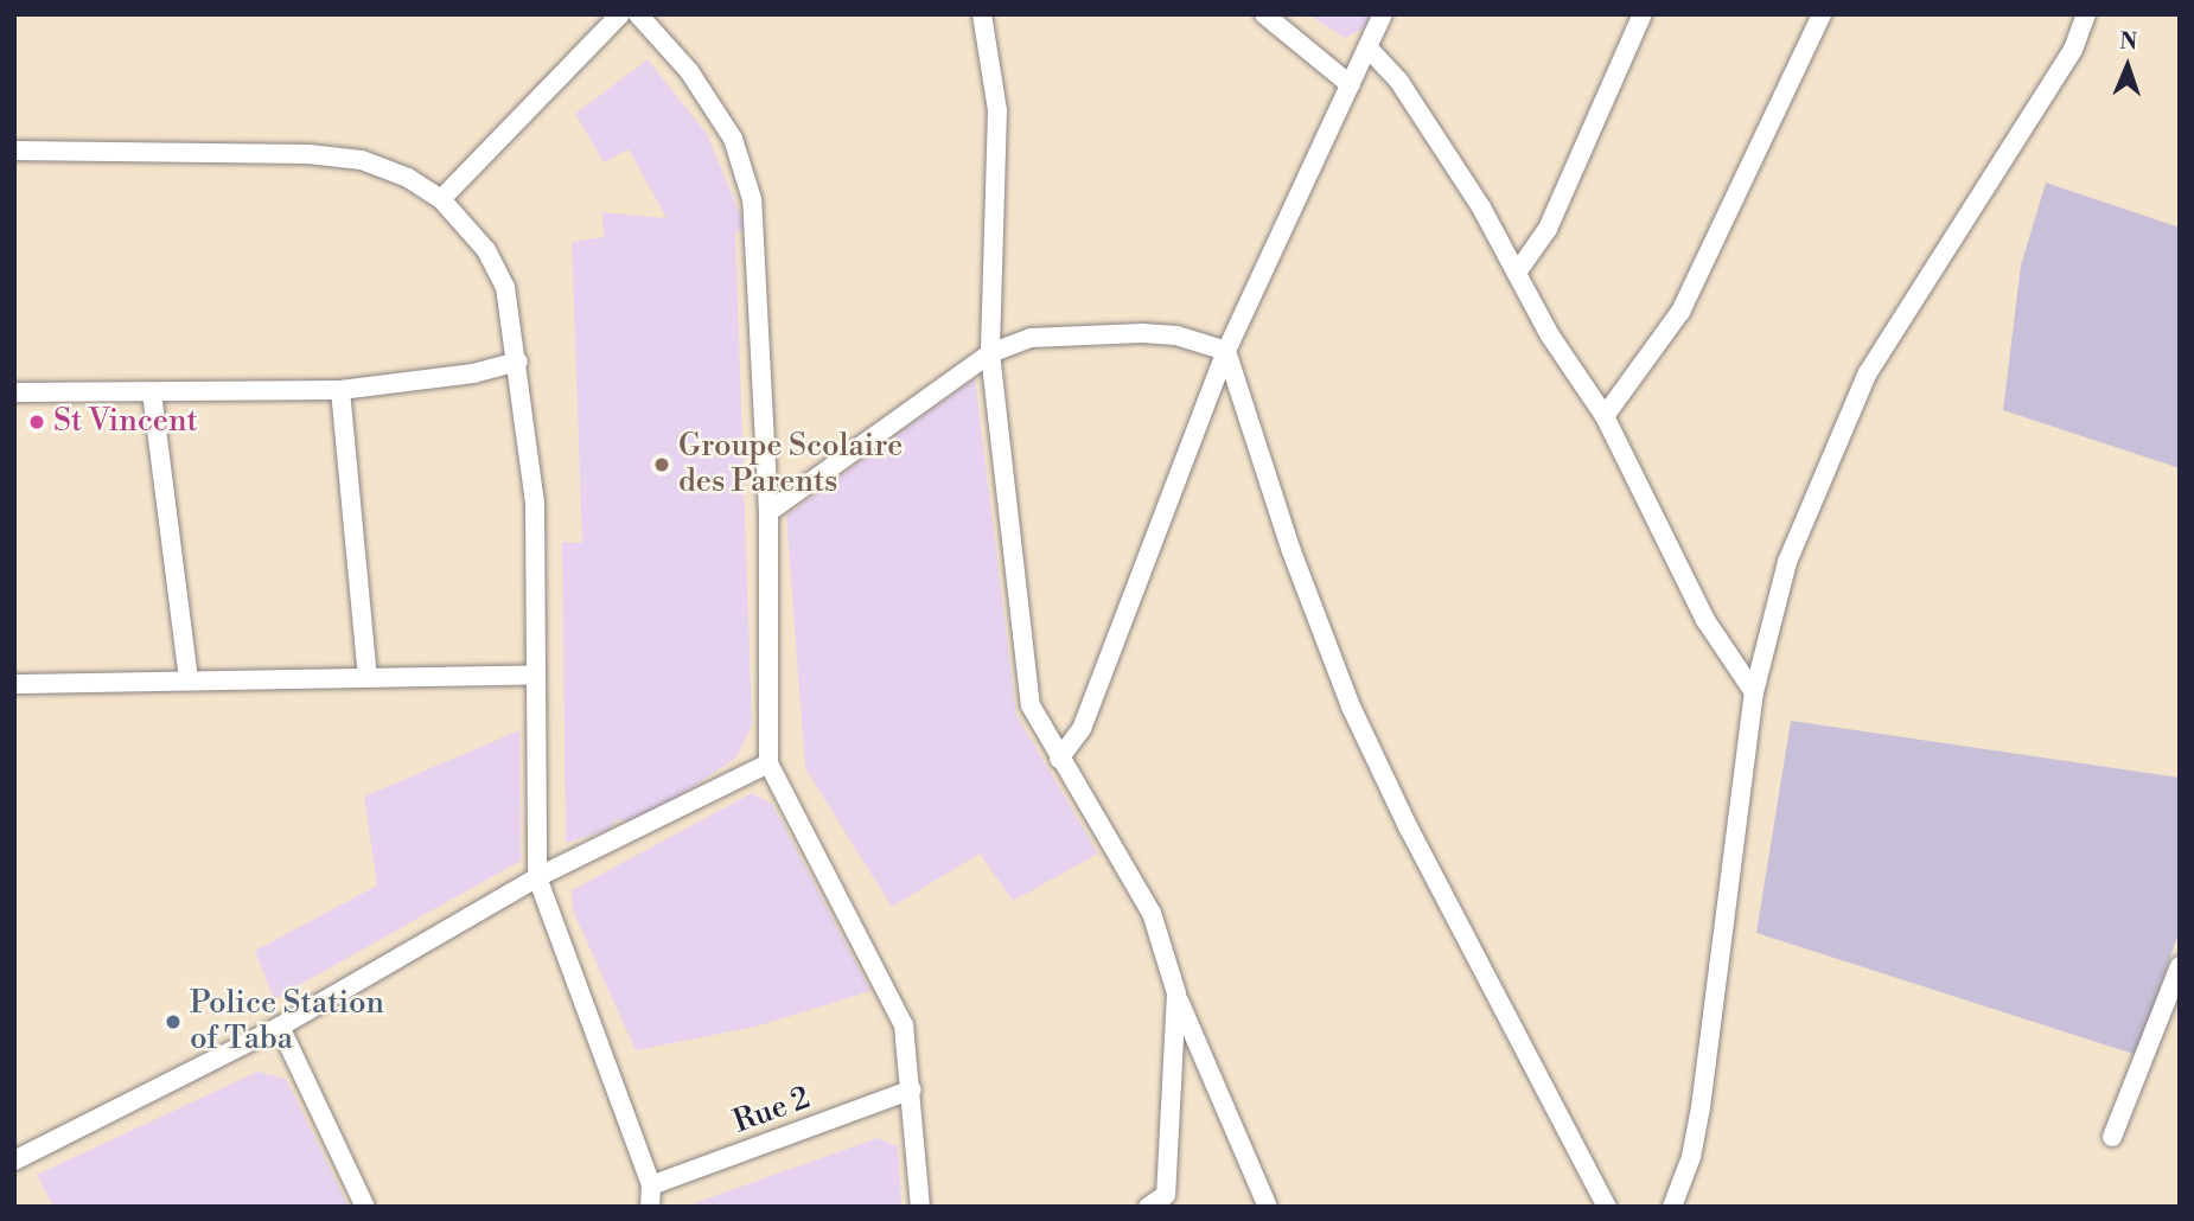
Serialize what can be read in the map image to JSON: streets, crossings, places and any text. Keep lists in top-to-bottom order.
{
  "streets": {
    "street": ["Rue 2"]
  },
  "places": ["St Vincent", "Groupe Scolaire des Parents", "Police Station of Taba"],
  "north": "top"
}
